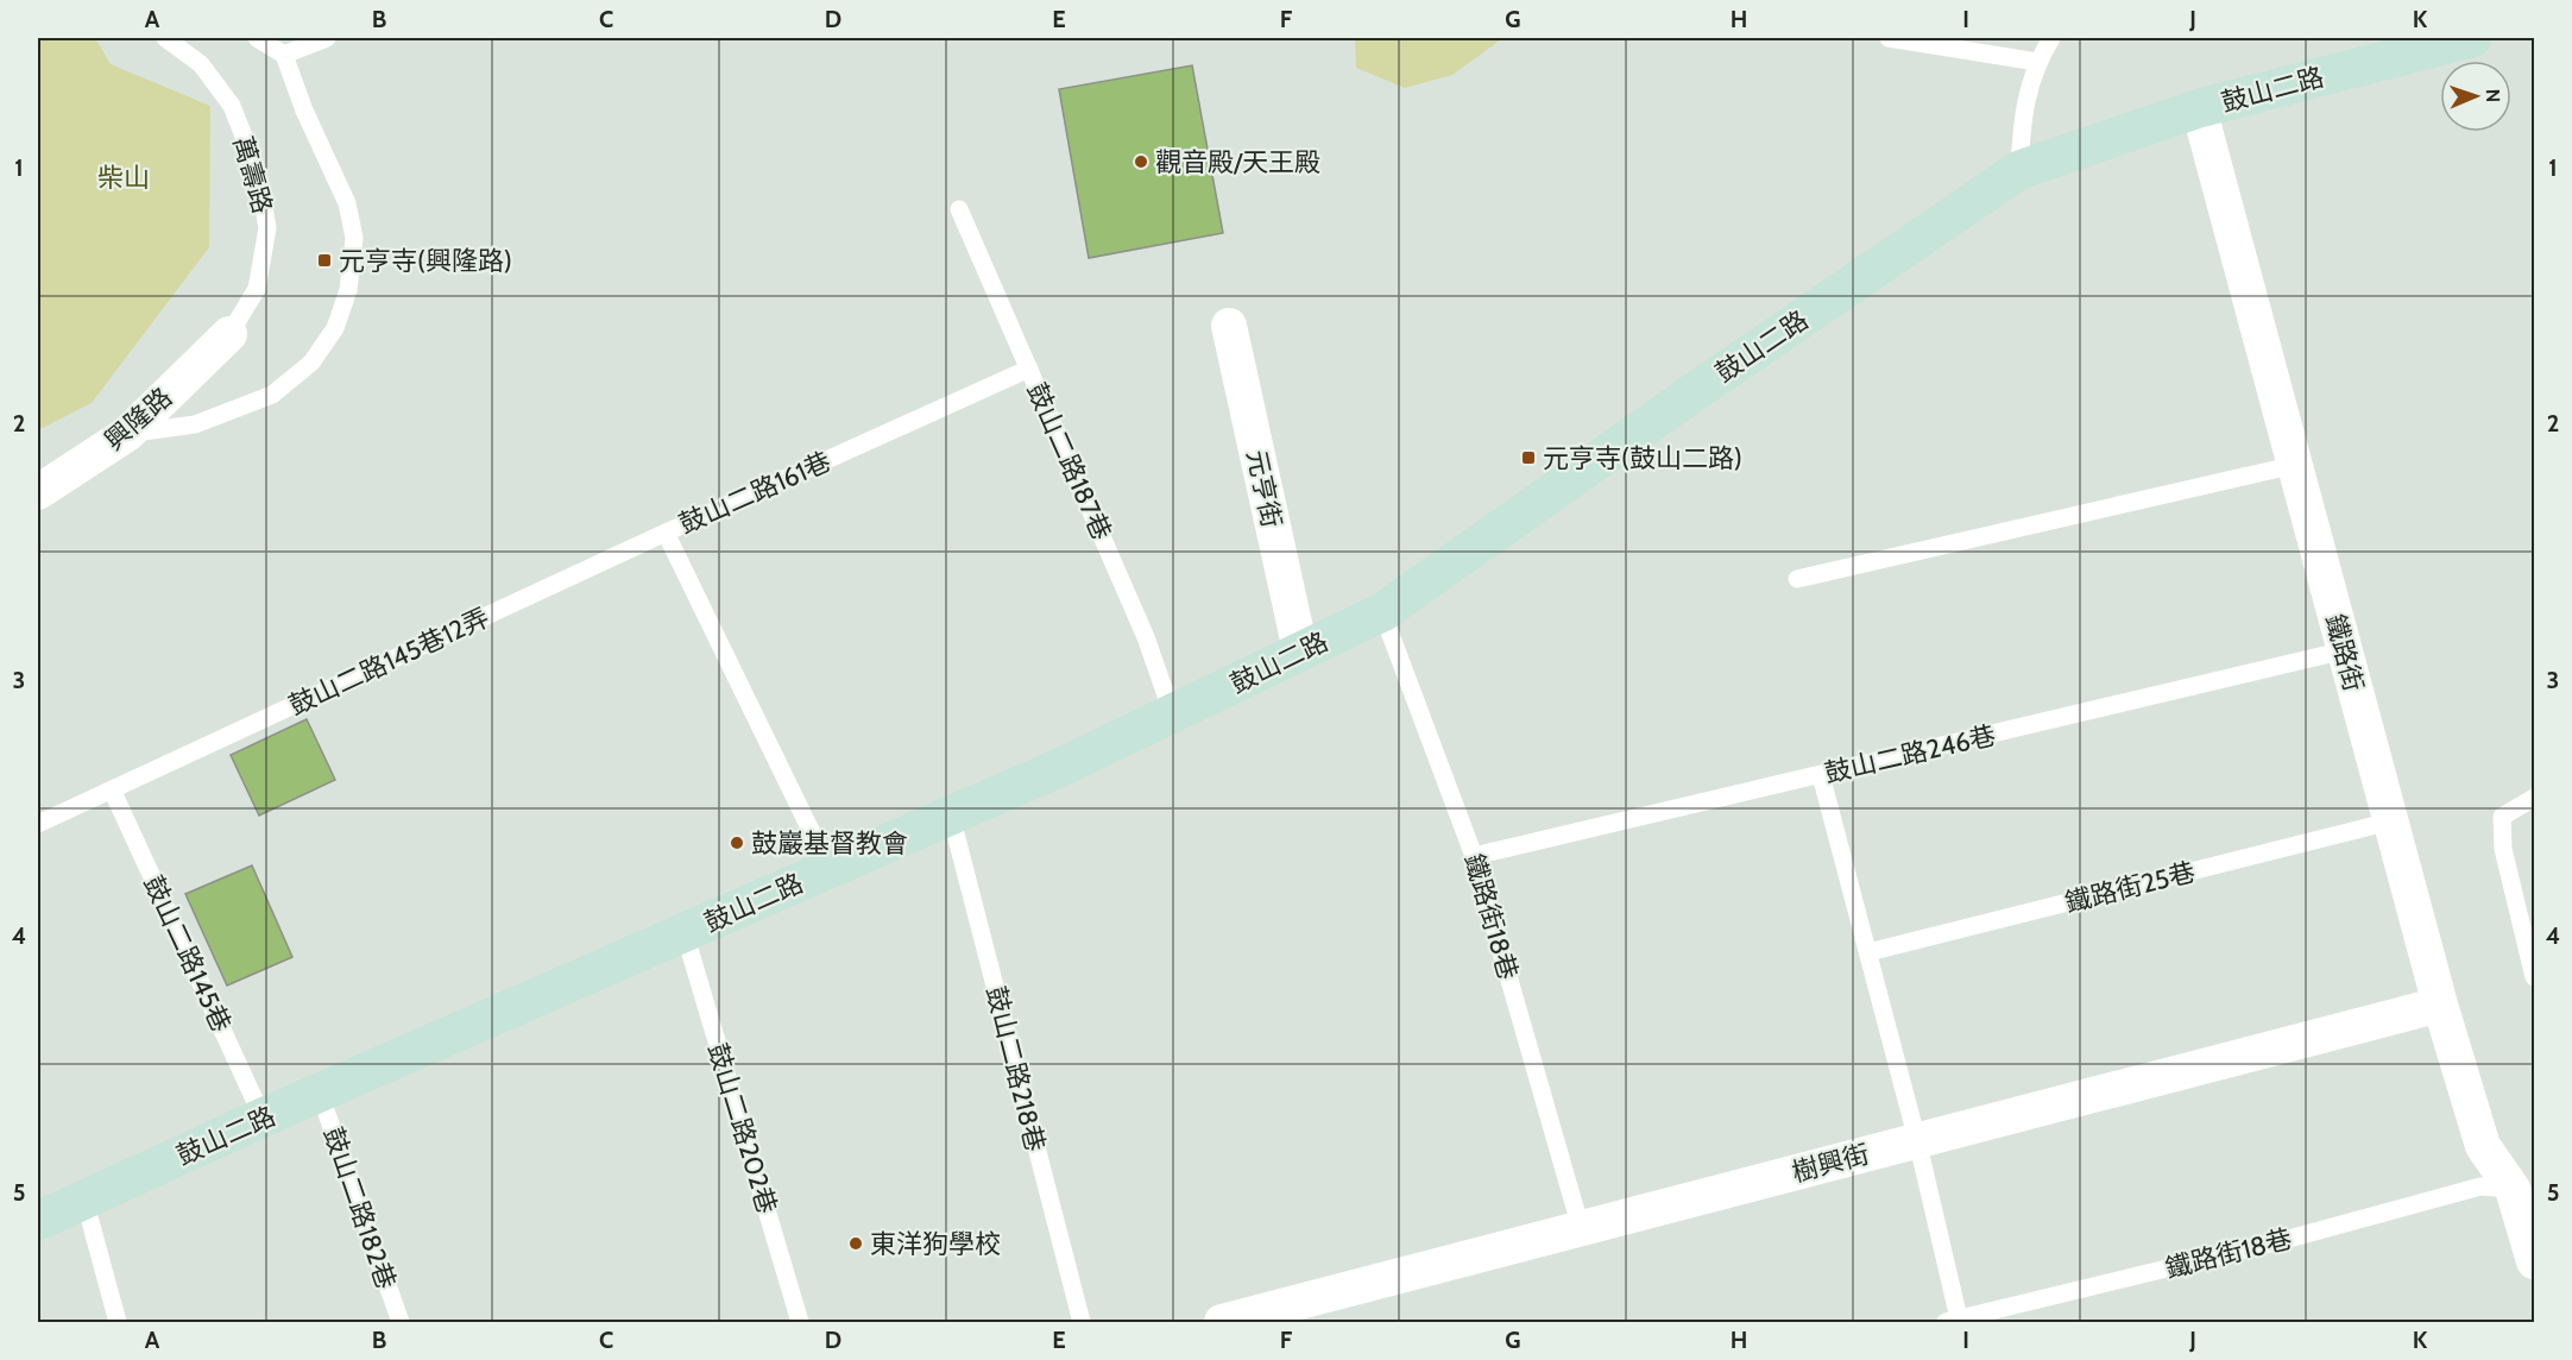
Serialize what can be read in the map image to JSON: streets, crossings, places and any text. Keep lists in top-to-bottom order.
{
  "streets": {
    "street": [
      "鼓山二路",
      "興隆路",
      "元亨街",
      "鐵路街",
      "樹興街"
    ],
    "lane": [
      "萬壽路",
      "鼓山二路187巷",
      "鼓山二路161巷",
      "鼓山二路145巷12弄",
      "鼓山二路246巷",
      "鐵路街25巷",
      "鐵路街18巷",
      "鼓山二路145巷",
      "鼓山二路218巷",
      "鼓山二路202巷",
      "鼓山二路182巷"
    ]
  },
  "crossings": [
    ["鼓山二路", "鼓山二路187巷"],
    ["鼓山二路", "元亨街"],
    ["鼓山二路", "鼓山二路161巷"],
    ["鼓山二路", "鐵路街"],
    ["鼓山二路", "鐵路街18巷"],
    ["鼓山二路", "鼓山二路145巷"],
    ["鼓山二路", "鼓山二路218巷"],
    ["鼓山二路", "鼓山二路202巷"],
    ["鼓山二路", "鼓山二路182巷"],
    ["萬壽路", "興隆路"],
    ["鼓山二路187巷", "鼓山二路161巷"],
    ["鼓山二路161巷", "鼓山二路145巷12弄"],
    ["鐵路街", "鼓山二路246巷"],
    ["鐵路街", "鐵路街25巷"],
    ["鐵路街", "鐵路街18巷"],
    ["鐵路街", "樹興街"],
    ["鼓山二路145巷12弄", "鼓山二路145巷"],
    ["鼓山二路246巷", "鐵路街18巷"],
    ["鐵路街18巷", "樹興街"]
  ],
  "parks": ["柴山"],
  "places": {
    "other": ["觀音殿/天王殿", "鼓巖基督教會", "東洋狗學校"],
    "transit": ["元亨寺(興隆路)", "元亨寺(鼓山二路)"]
  },
  "north": "right",
  "grid": {
    "columns": [
      "A",
      "B",
      "C",
      "D",
      "E",
      "F",
      "G",
      "H",
      "I",
      "J",
      "K"
    ],
    "rows": [
      "1",
      "2",
      "3",
      "4",
      "5"
    ]
  }
}
